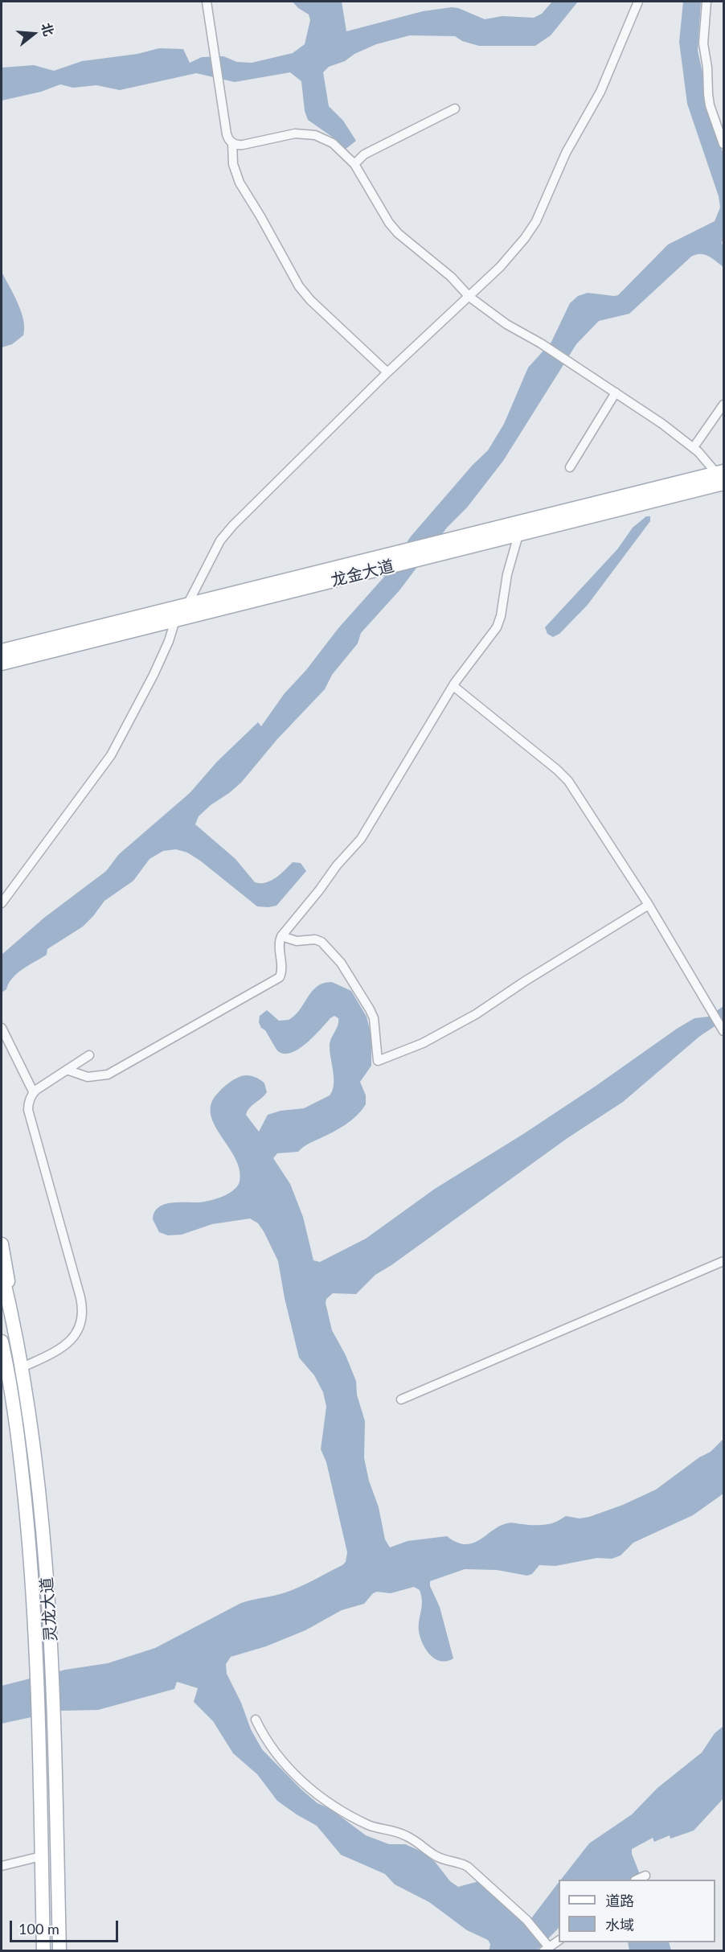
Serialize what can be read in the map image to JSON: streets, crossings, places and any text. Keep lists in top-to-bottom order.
{
  "streets": {
    "main road": ["龙金大道", "灵龙大道"]
  },
  "legend": ["道路", "水域"],
  "scale_bar": "100 m",
  "north": "right"
}
